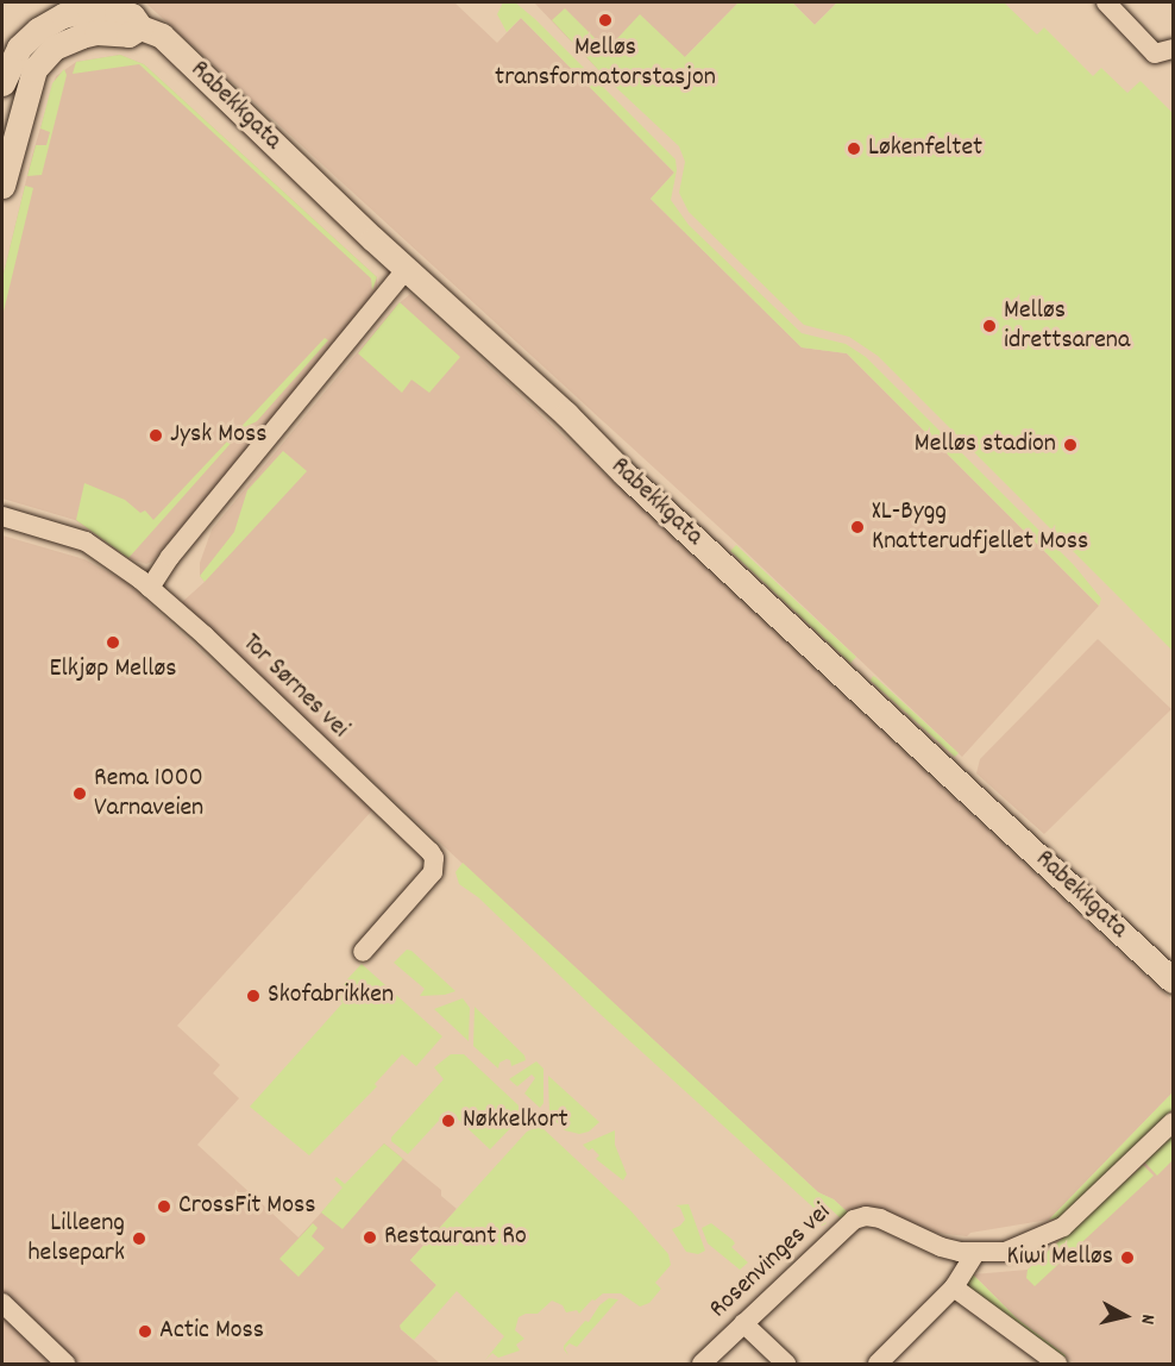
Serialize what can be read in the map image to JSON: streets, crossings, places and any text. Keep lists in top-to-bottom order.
{
  "streets": {
    "street": ["Rabekkgata", "Tor Sørnes vei", "Rosenvinges vei"]
  },
  "places": [
    "Melløs transformatorstasjon",
    "Løkenfeltet",
    "Melløs idrettsarena",
    "Jysk Moss",
    "Melløs stadion",
    "XL-Bygg Knatterudfjellet Moss",
    "Elkjøp Melløs",
    "Rema 1000 Varnaveien",
    "Skofabrikken",
    "Nøkkelkort",
    "CrossFit Moss",
    "Restaurant Ro",
    "Lilleeng helsepark",
    "Kiwi Melløs",
    "Actic Moss"
  ],
  "north": "right"
}
